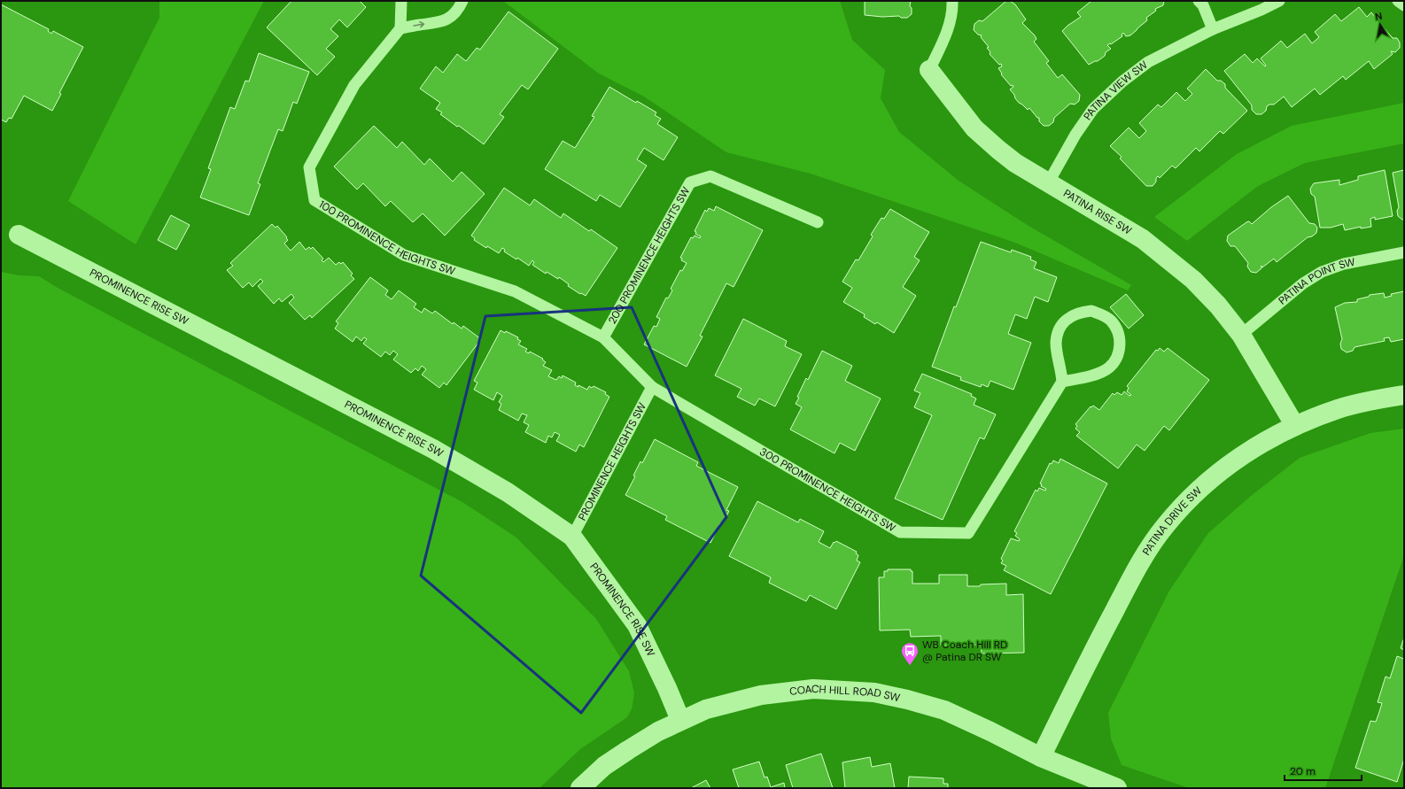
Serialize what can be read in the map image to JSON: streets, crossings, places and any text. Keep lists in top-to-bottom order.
{
  "streets": {
    "street": [
      "PATINA RISE SW",
      "PROMINENCE RISE SW",
      "PATINA DRIVE SW",
      "COACH HILL ROAD SW"
    ],
    "lane": [
      "PATINA VIEW SW",
      "100 PROMINENCE HEIGHTS SW",
      "200 PROMINENCE HEIGHTS SW",
      "PATINA POINT SW",
      "PROMINENCE HEIGHTS SW",
      "300 PROMINENCE HEIGHTS SW"
    ]
  },
  "crossings": [
    ["PATINA VIEW SW", "PATINA RISE SW"],
    ["PATINA RISE SW", "PATINA POINT SW"],
    ["PATINA RISE SW", "PATINA DRIVE SW"],
    ["100 PROMINENCE HEIGHTS SW", "200 PROMINENCE HEIGHTS SW"],
    ["100 PROMINENCE HEIGHTS SW", "PROMINENCE HEIGHTS SW"],
    ["100 PROMINENCE HEIGHTS SW", "300 PROMINENCE HEIGHTS SW"],
    ["PROMINENCE RISE SW", "PROMINENCE HEIGHTS SW"],
    ["PROMINENCE RISE SW", "COACH HILL ROAD SW"],
    ["PROMINENCE HEIGHTS SW", "300 PROMINENCE HEIGHTS SW"],
    ["PATINA DRIVE SW", "COACH HILL ROAD SW"]
  ],
  "places": {
    "bus stop": ["WB Coach Hill RD @ Patina DR SW"]
  },
  "scale_bar": "20 m",
  "north": "top"
}
